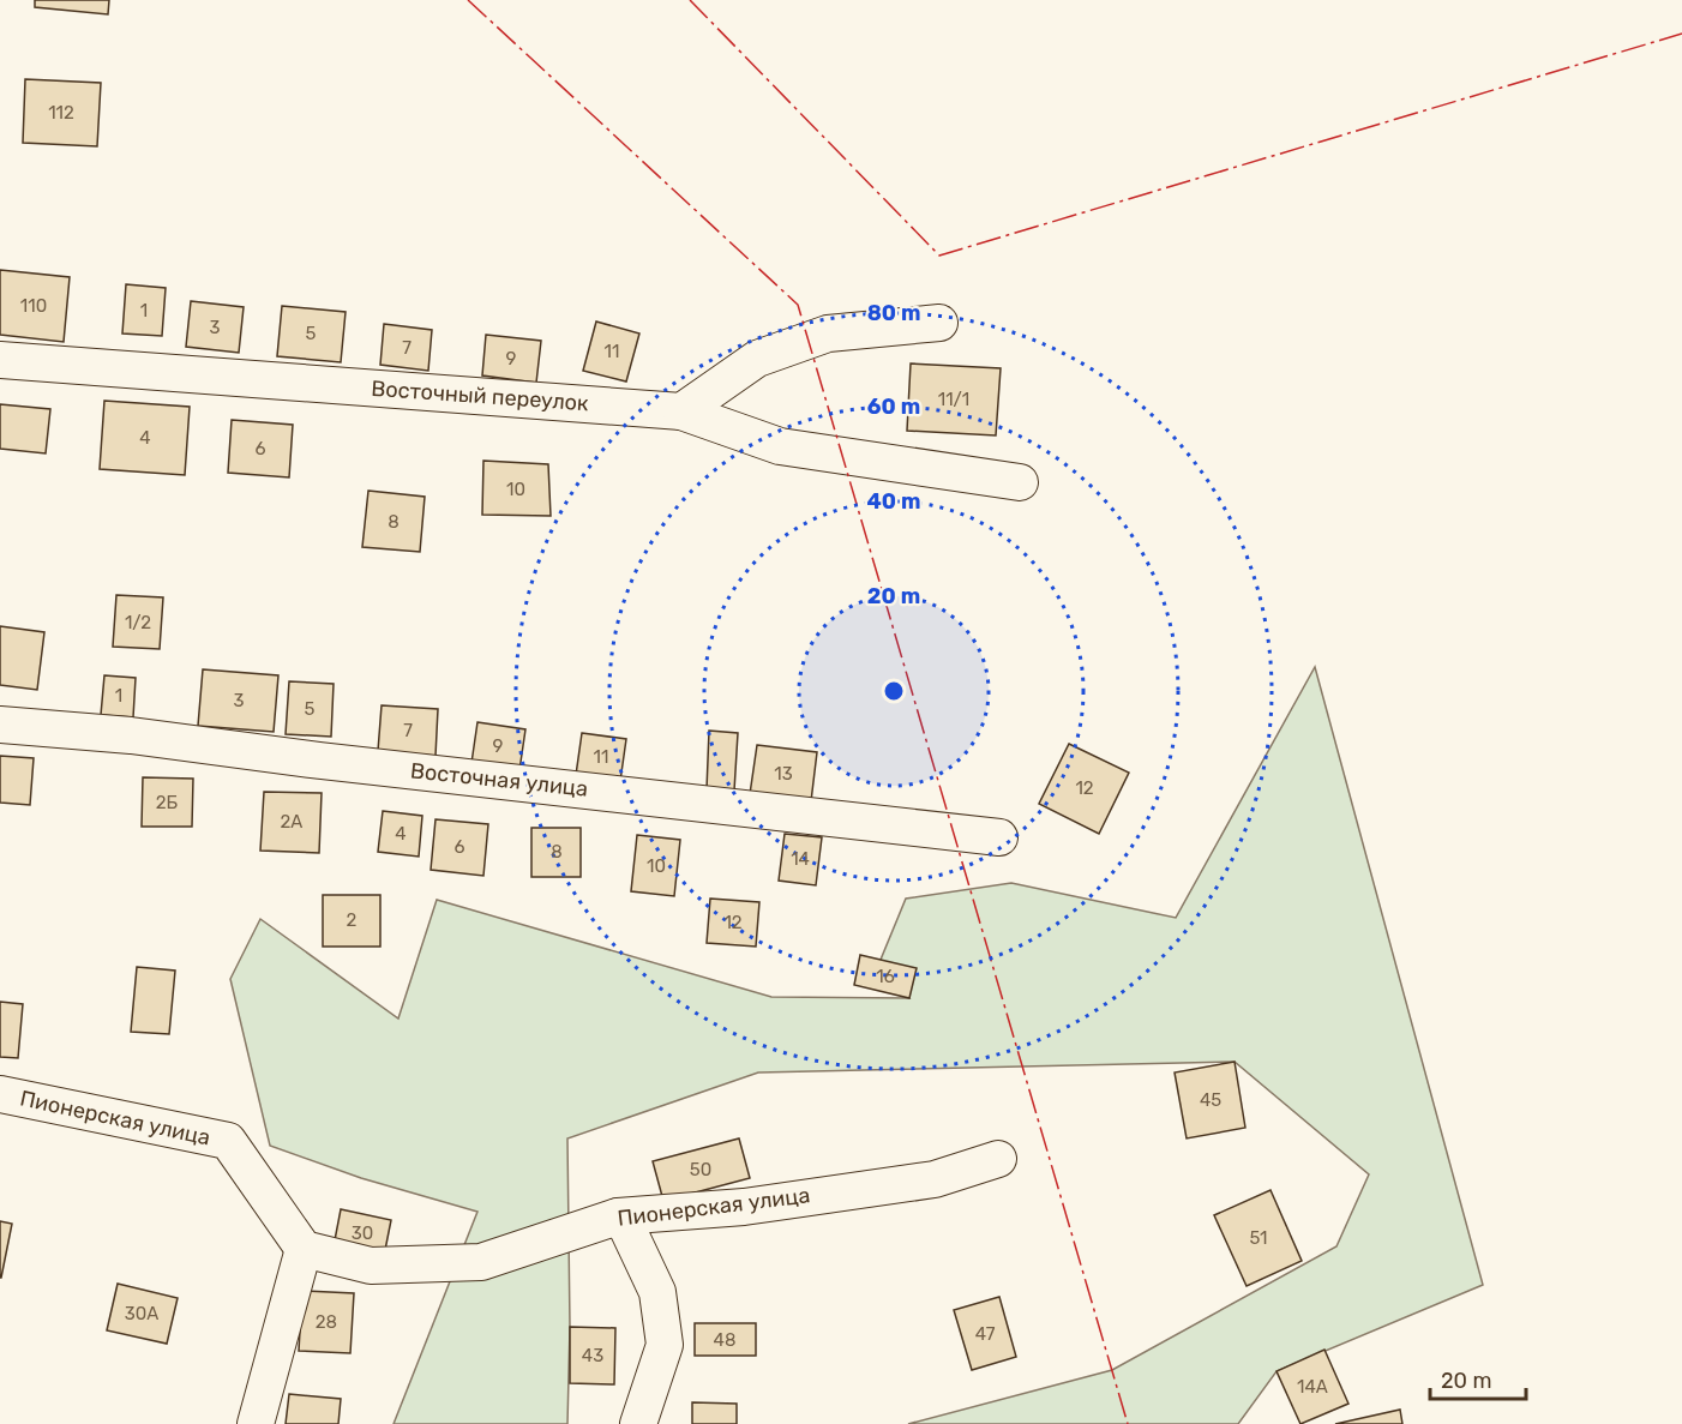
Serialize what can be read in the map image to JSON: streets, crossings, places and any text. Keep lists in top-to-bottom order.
{
  "streets": {
    "street": ["Восточный переулок", "Восточная улица", "Пионерская улица"]
  },
  "house_numbers": [
    "112",
    "110",
    "1",
    "3",
    "5",
    "7",
    "11",
    "9",
    "11/1",
    "4",
    "6",
    "10",
    "8",
    "1/2",
    "1",
    "3",
    "5",
    "7",
    "9",
    "11",
    "13",
    "12",
    "2Б",
    "2А",
    "4",
    "6",
    "8",
    "14",
    "10",
    "2",
    "12",
    "16",
    "45",
    "50",
    "30",
    "51",
    "30А",
    "28",
    "47",
    "48",
    "43",
    "14А"
  ],
  "scale_bar": "20 m",
  "rings": [
    "80 m",
    "60 m",
    "40 m",
    "20 m"
  ]
}
